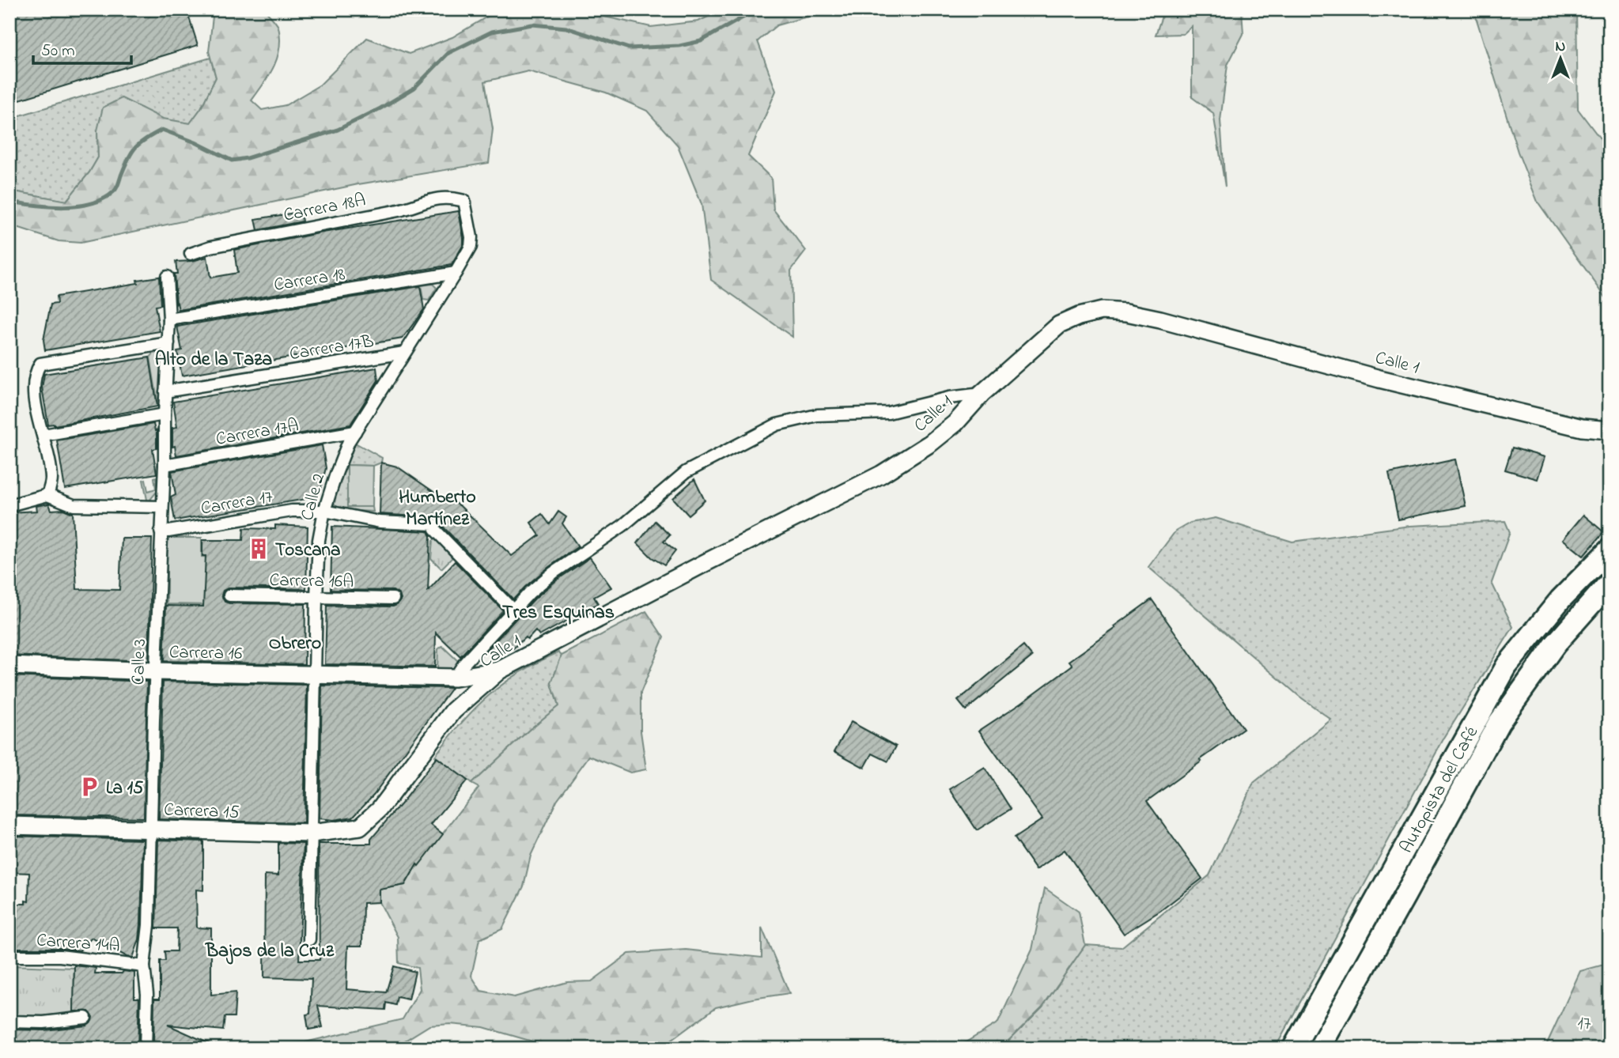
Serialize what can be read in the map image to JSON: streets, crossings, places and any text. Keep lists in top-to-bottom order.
{
  "streets": {
    "highway": ["Autopista del Café"],
    "street": [
      "Carrera 18A",
      "Carrera 18",
      "Carrera 17B",
      "Calle 1",
      "Carrera 17A",
      "Calle 2",
      "Carrera 17",
      "Carrera 16A",
      "Carrera 16",
      "Calle 3",
      "Carrera 15",
      "Carrera 14A"
    ]
  },
  "crossings": [
    ["Carrera 18A", "Calle 2"],
    ["Carrera 18", "Calle 2"],
    ["Carrera 18", "Calle 3"],
    ["Carrera 17B", "Calle 2"],
    ["Carrera 17B", "Calle 3"],
    ["Calle 1", "Carrera 17"],
    ["Calle 1", "Carrera 16"],
    ["Calle 1", "Carrera 15"],
    ["Carrera 17A", "Calle 2"],
    ["Carrera 17A", "Calle 3"],
    ["Calle 2", "Carrera 17"],
    ["Calle 2", "Carrera 16A"],
    ["Calle 2", "Carrera 16"],
    ["Calle 2", "Carrera 15"],
    ["Carrera 17", "Calle 3"],
    ["Carrera 16", "Calle 3"],
    ["Calle 3", "Carrera 15"],
    ["Calle 3", "Carrera 14A"]
  ],
  "districts": [
    "Alto de la Taza",
    "Humberto Martínez",
    "Tres Esquinas",
    "Obrero",
    "Bajos de la Cruz"
  ],
  "parks": ["17"],
  "places": {
    "building": ["Toscana"],
    "parking": ["La 15"]
  },
  "scale_bar": "50 m",
  "north": "top"
}
